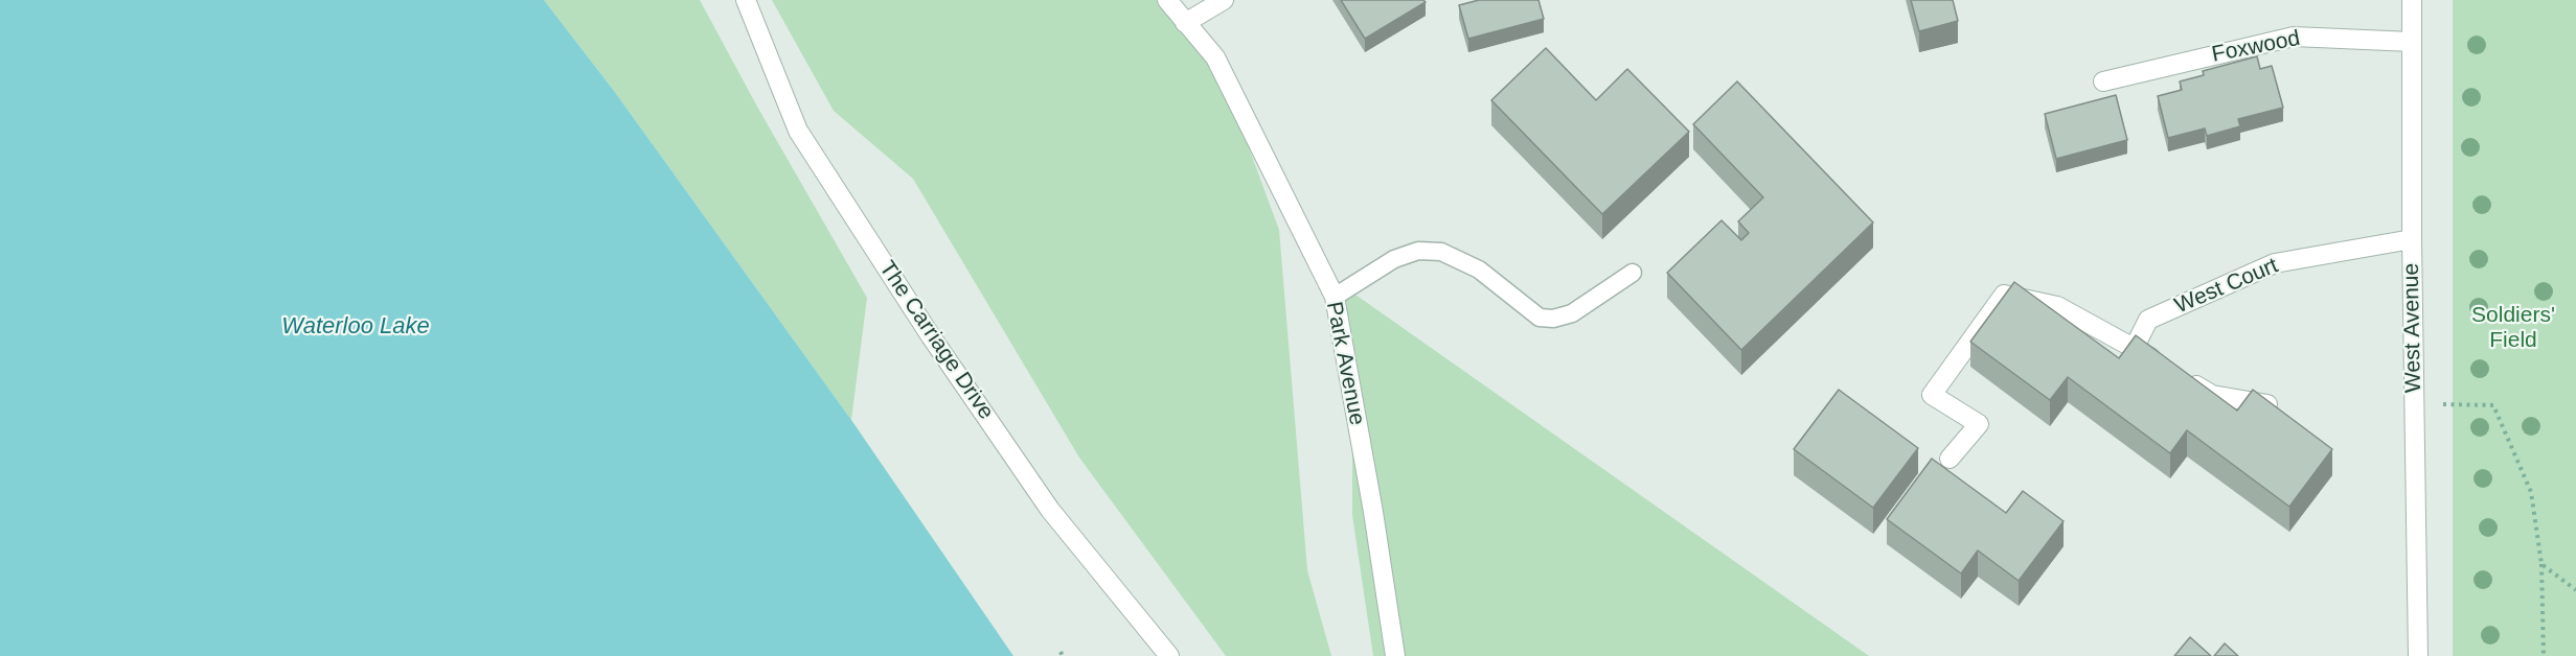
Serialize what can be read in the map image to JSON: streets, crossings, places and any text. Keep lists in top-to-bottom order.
{
  "streets": {
    "street": [
      "Foxwood",
      "West Court",
      "West Avenue",
      "The Carriage Drive",
      "Park Avenue"
    ]
  },
  "crossings": [
    ["Foxwood", "West Avenue"],
    ["West Court", "West Avenue"]
  ],
  "water": ["Waterloo Lake"],
  "parks": ["Soldiers' Field"]
}
